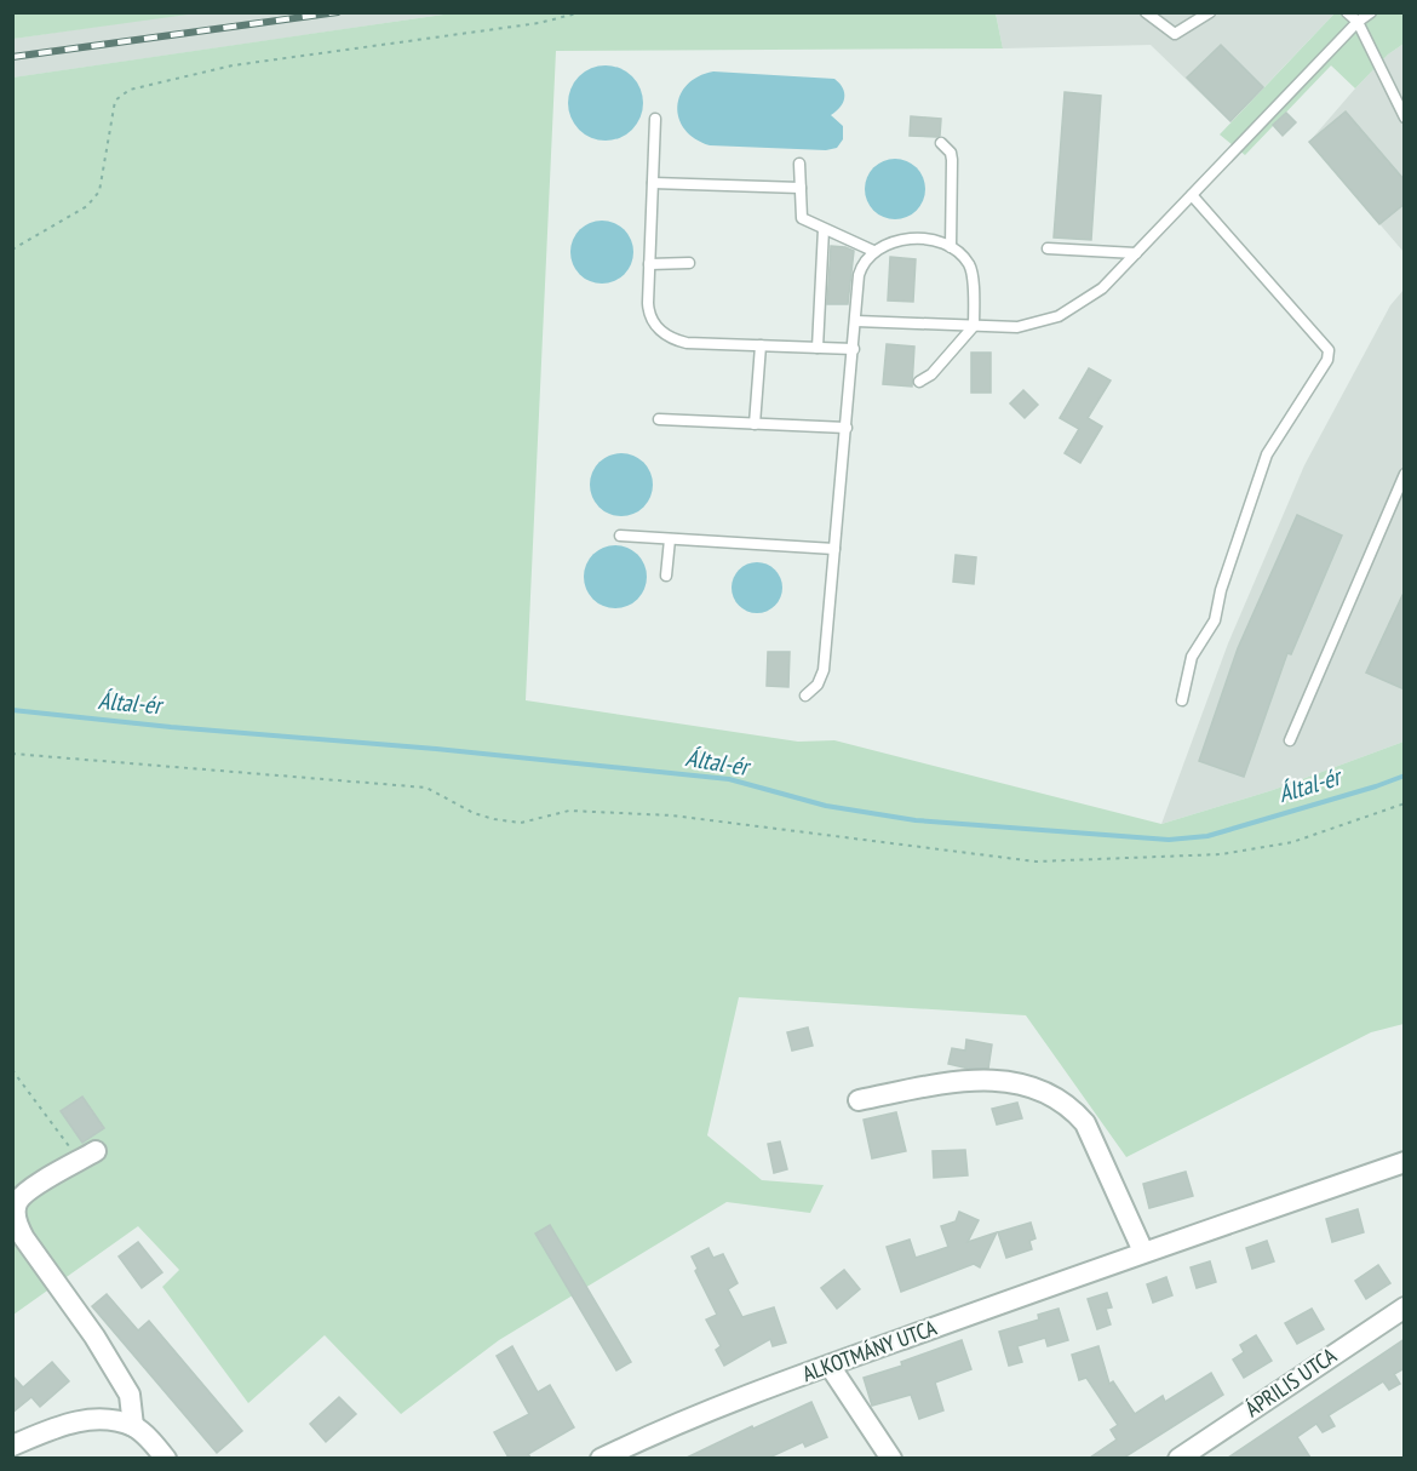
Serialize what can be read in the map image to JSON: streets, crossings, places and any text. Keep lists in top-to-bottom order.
{
  "streets": {
    "street": ["ALKOTMÁNY UTCA", "ÁPRILIS UTCA"]
  },
  "water": ["Által-ér"]
}
